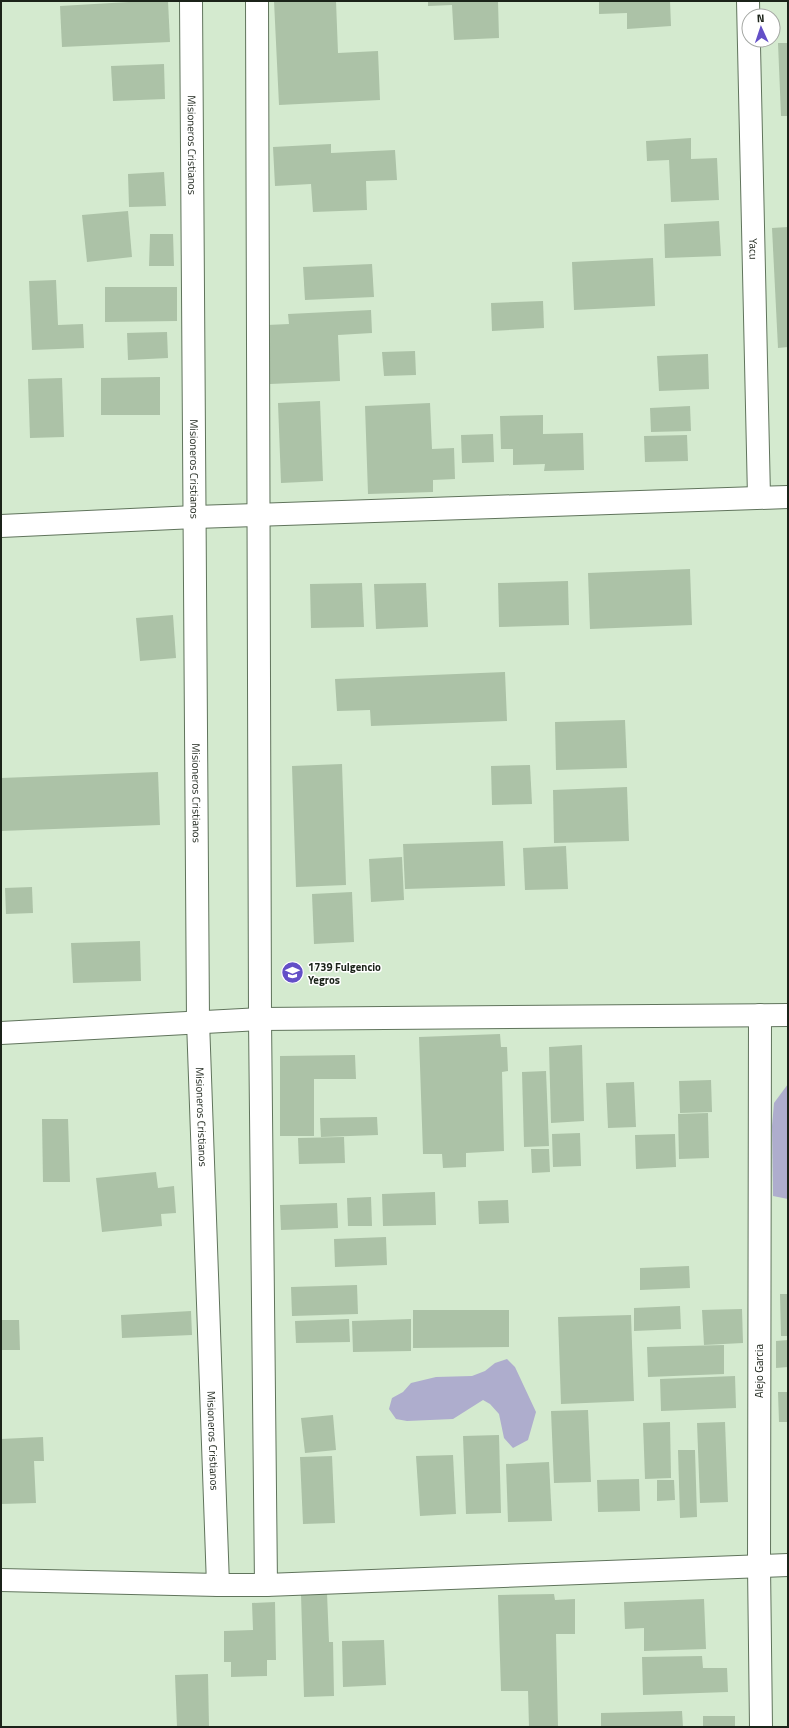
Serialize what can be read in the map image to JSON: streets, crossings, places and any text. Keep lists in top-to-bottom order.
{
  "streets": {
    "street": ["Misioneros Cristianos", "Yacu", "Alejo Garcia"]
  },
  "places": {
    "school or university": ["1739 Fulgencio Yegros"]
  },
  "north": "top"
}
